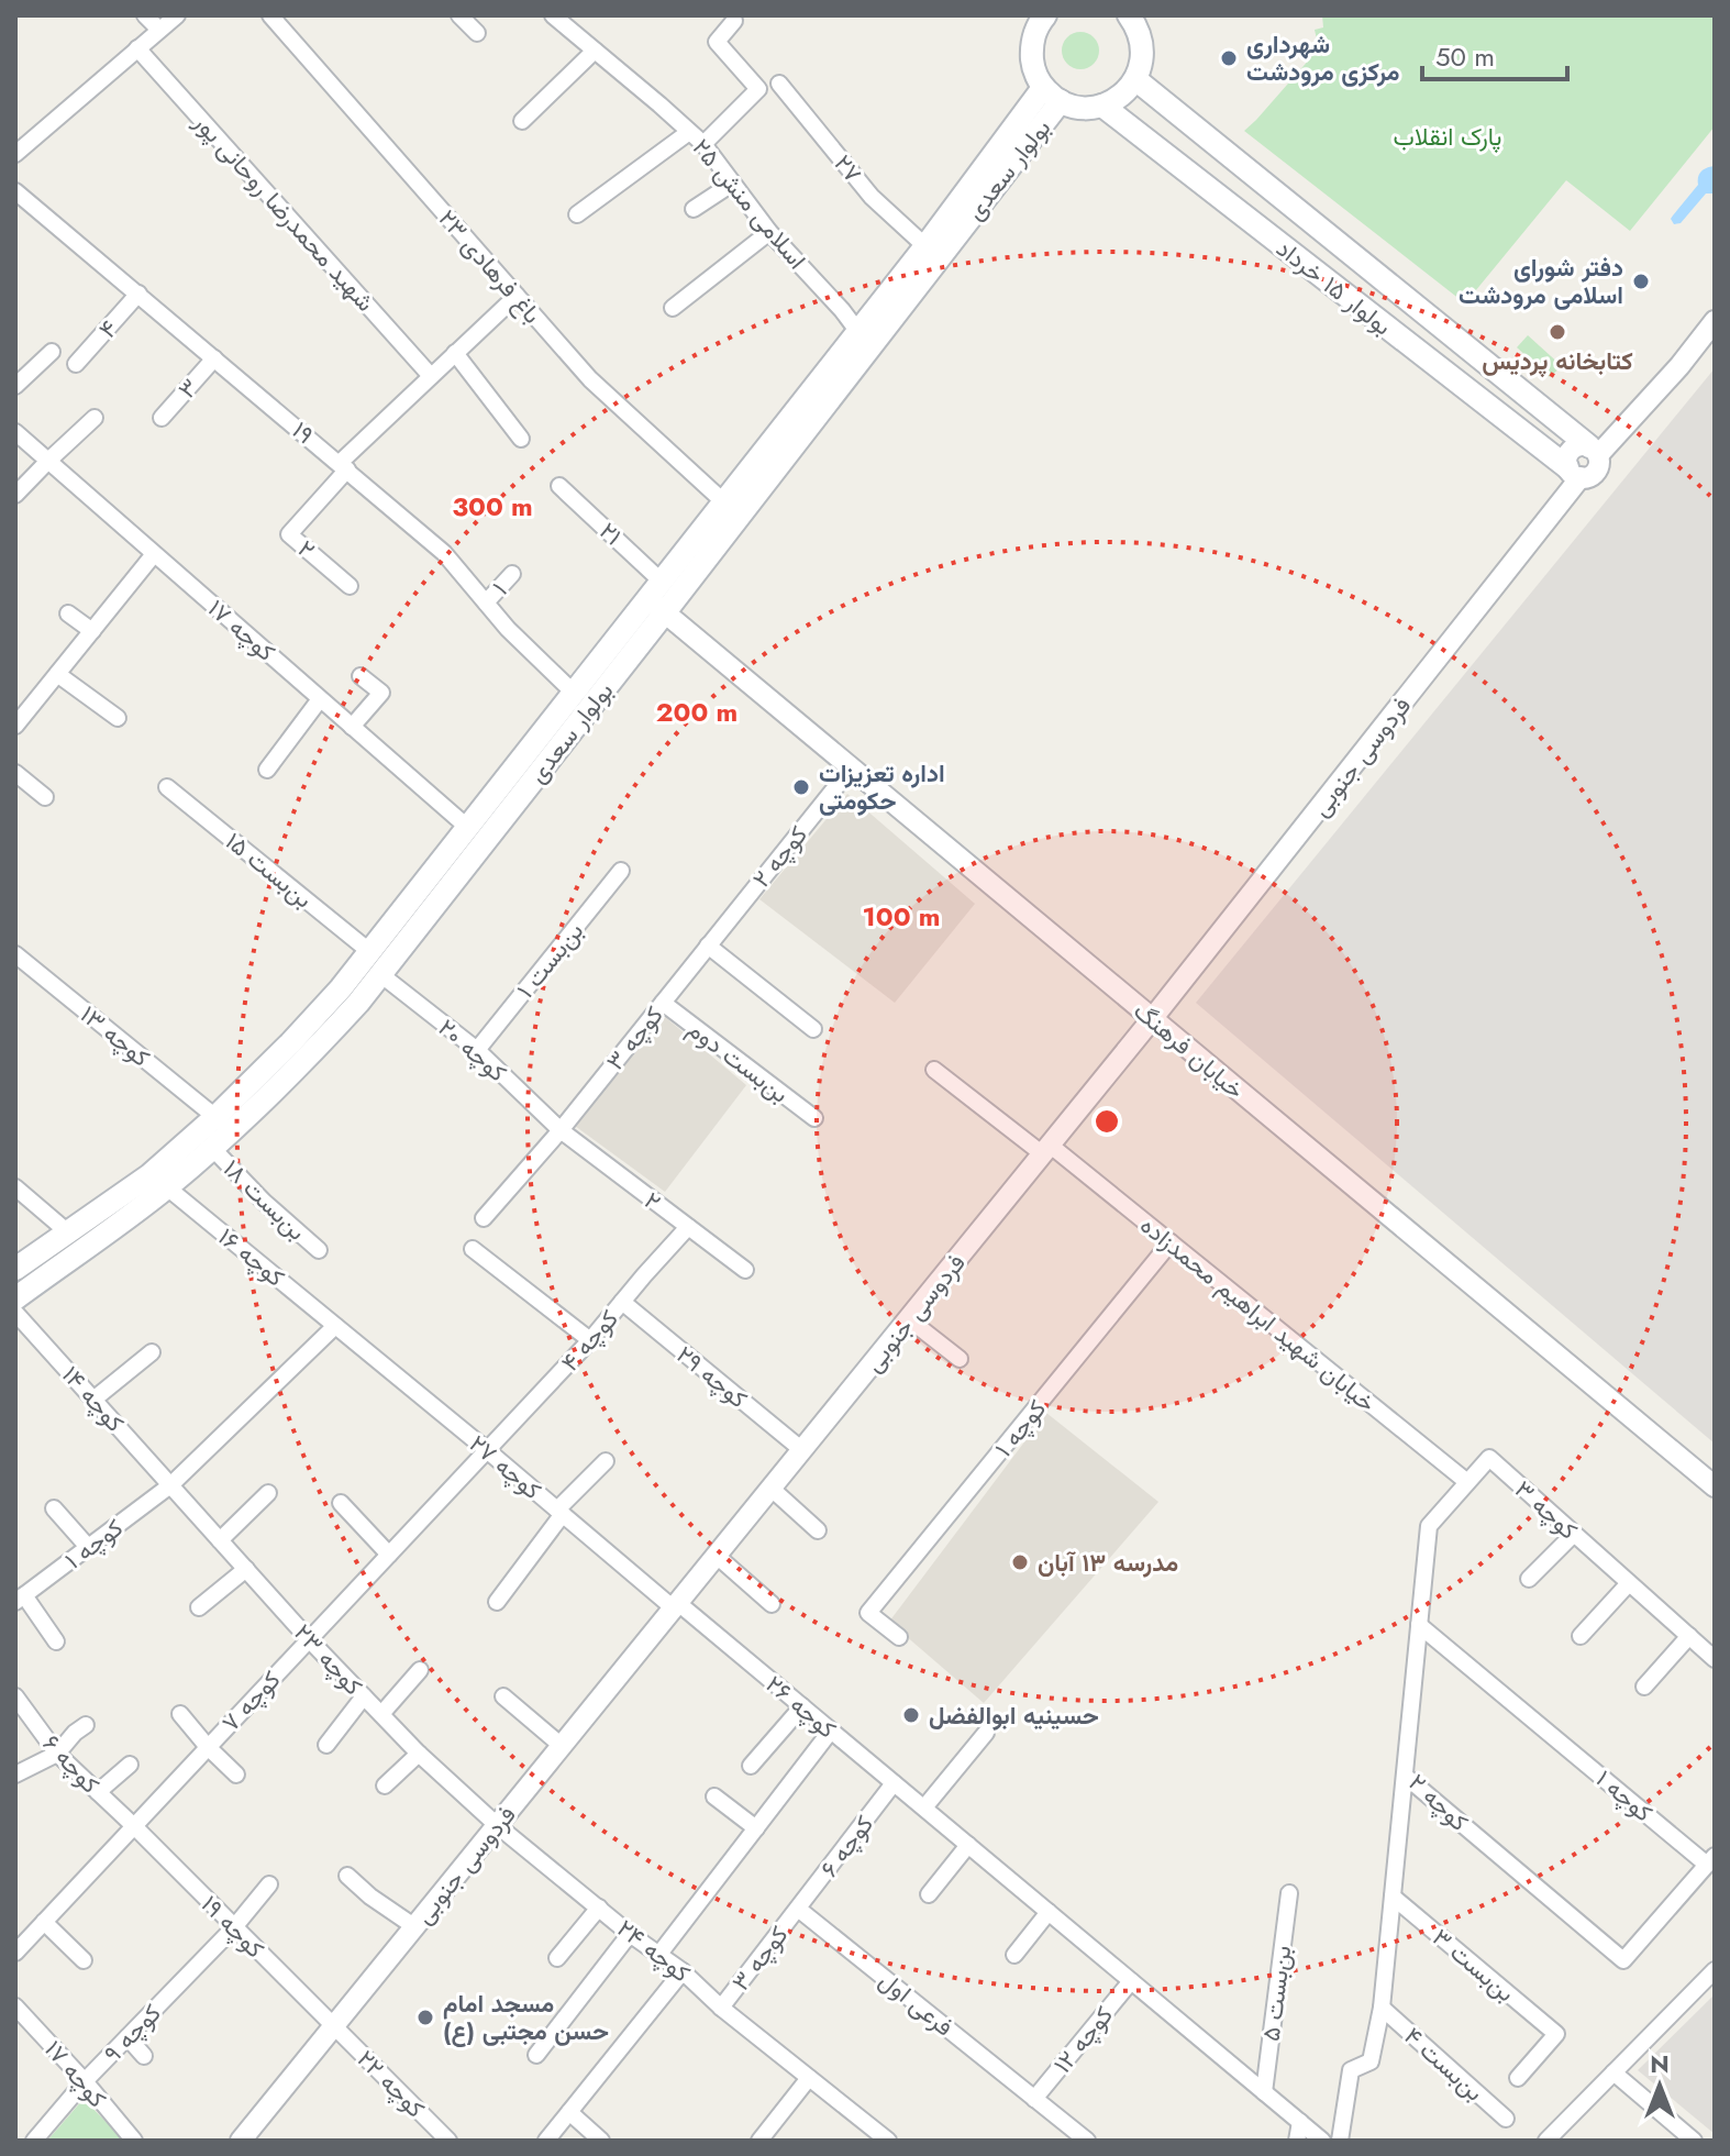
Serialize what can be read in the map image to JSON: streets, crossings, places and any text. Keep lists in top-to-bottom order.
{
  "streets": {
    "main road": ["بولوار سعدی", "بولوار ۱۵ خرداد"],
    "street": [
      "۲۷",
      "اسلامی منش ۲۵",
      "شهید محمدرضا روحانی پور",
      "باغ فرهادی ۲۳",
      "۴",
      "۳",
      "۱۹",
      "۲۱",
      "۲",
      "۱",
      "کوچه ۱۷",
      "فردوسی جنوبی",
      "کوچه ۲",
      "بن‌بست ۱۵",
      "بن‌بست ۱",
      "کوچه ۱۳",
      "کوچه ۳",
      "کوچه ۲۰",
      "خیابان فرهنگ",
      "بن‌بست دوم",
      "بن‌بست ۱۸",
      "کوچه ۱۶",
      "خیابان شهید ابراهیم محمدزاده",
      "کوچه ۴",
      "کوچه ۲۹",
      "کوچه ۱۴",
      "کوچه ۱",
      "کوچه ۲۷",
      "کوچه ۲۳",
      "کوچه ۷",
      "کوچه ۲۶",
      "کوچه ۶",
      "کوچه ۱۹",
      "کوچه ۲۴",
      "بن‌بست ۳",
      "بن‌بست ۵",
      "فرعی اول",
      "کوچه ۹",
      "کوچه ۱۲",
      "بن‌بست ۴",
      "کوچه ۲۲"
    ]
  },
  "crossings": [
    ["۲۷", "بولوار سعدی"],
    ["بولوار سعدی", "اسلامی منش ۲۵"],
    ["بولوار سعدی", "باغ فرهادی ۲۳"],
    ["بولوار سعدی", "۱۹"],
    ["بولوار سعدی", "۲۱"],
    ["بولوار سعدی", "کوچه ۱۷"],
    ["بولوار سعدی", "بن‌بست ۱۵"],
    ["بولوار سعدی", "کوچه ۱۳"],
    ["بولوار سعدی", "کوچه ۲۰"],
    ["بولوار سعدی", "خیابان فرهنگ"],
    ["بولوار سعدی", "بن‌بست ۱۸"],
    ["بولوار سعدی", "کوچه ۱۶"],
    ["بولوار ۱۵ خرداد", "فردوسی جنوبی"],
    ["۴", "۱۹"],
    ["۳", "۱۹"],
    ["۱۹", "۲"],
    ["۱۹", "۱"],
    ["۲۱", "خیابان فرهنگ"],
    ["۲", "کوچه ۳"],
    ["۲", "کوچه ۲۰"],
    ["۲", "کوچه ۴"],
    ["کوچه ۱۷", "کوچه ۹"],
    ["فردوسی جنوبی", "خیابان فرهنگ"],
    ["فردوسی جنوبی", "خیابان شهید ابراهیم محمدزاده"],
    ["فردوسی جنوبی", "کوچه ۲۹"],
    ["فردوسی جنوبی", "کوچه ۲۷"],
    ["فردوسی جنوبی", "کوچه ۲۳"],
    ["فردوسی جنوبی", "کوچه ۲۶"],
    ["فردوسی جنوبی", "کوچه ۱۹"],
    ["فردوسی جنوبی", "کوچه ۲۴"],
    ["فردوسی جنوبی", "کوچه ۲۲"],
    ["کوچه ۲", "کوچه ۳"],
    ["کوچه ۲", "خیابان فرهنگ"],
    ["کوچه ۲", "خیابان شهید ابراهیم محمدزاده"],
    ["کوچه ۲", "کوچه ۱"],
    ["بن‌بست ۱", "کوچه ۲۰"],
    ["کوچه ۳", "کوچه ۲۰"],
    ["کوچه ۳", "بن‌بست دوم"],
    ["کوچه ۳", "خیابان شهید ابراهیم محمدزاده"],
    ["کوچه ۳", "کوچه ۶"],
    ["کوچه ۳", "کوچه ۲۴"],
    ["کوچه ۳", "فرعی اول"],
    ["کوچه ۱۶", "کوچه ۱"],
    ["کوچه ۱۶", "کوچه ۲۷"],
    ["خیابان شهید ابراهیم محمدزاده", "کوچه ۱"],
    ["کوچه ۴", "کوچه ۲۹"],
    ["کوچه ۴", "کوچه ۲۷"],
    ["کوچه ۴", "کوچه ۷"],
    ["کوچه ۱۴", "کوچه ۱"],
    ["کوچه ۱۴", "کوچه ۲۳"],
    ["کوچه ۱", "کوچه ۲۷"],
    ["کوچه ۱", "کوچه ۲۳"],
    ["کوچه ۲۷", "کوچه ۷"],
    ["کوچه ۲۷", "کوچه ۲۶"],
    ["کوچه ۲۳", "کوچه ۷"],
    ["کوچه ۲۳", "کوچه ۲۴"],
    ["کوچه ۷", "کوچه ۶"],
    ["کوچه ۷", "کوچه ۱۹"],
    ["کوچه ۲۶", "کوچه ۶"],
    ["کوچه ۶", "کوچه ۱۹"],
    ["کوچه ۶", "فرعی اول"],
    ["کوچه ۱۹", "کوچه ۹"],
    ["کوچه ۱۹", "کوچه ۲۲"],
    ["فرعی اول", "کوچه ۱۲"]
  ],
  "parks": ["پارک انقلاب"],
  "places": [
    "شهرداری مرکزی مرودشت",
    "دفتر شورای اسلامی مرودشت",
    "کتابخانه پردیس",
    "اداره تعزیزات حکومتی",
    "مدرسه ۱۳ آبان",
    "حسینیه ابوالفضل",
    "مسجد امام حسن مجتبی (ع)"
  ],
  "scale_bar": "50 m",
  "north": "top",
  "rings": ["300 m", "200 m", "100 m"]
}
